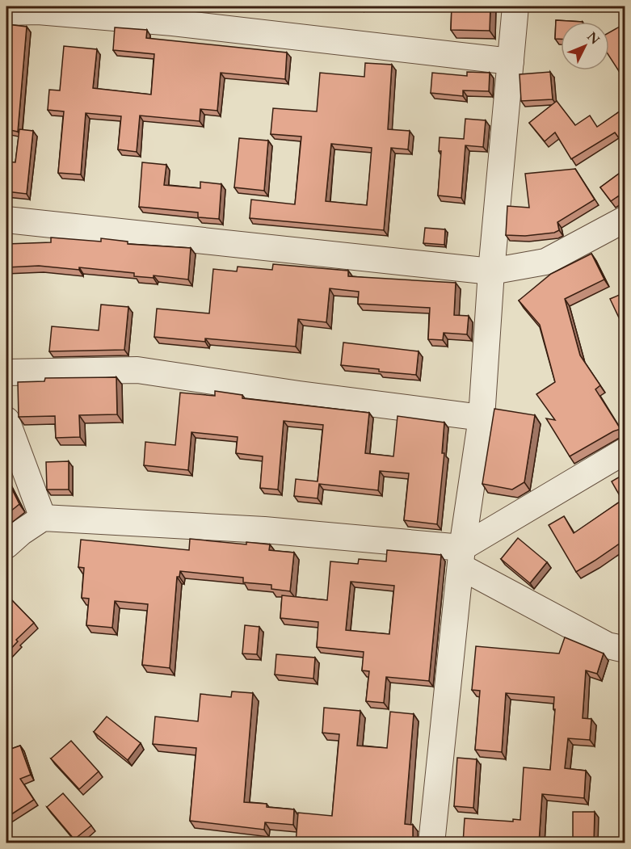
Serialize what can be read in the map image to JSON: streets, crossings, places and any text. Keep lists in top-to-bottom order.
{
  "north": "top right"
}
